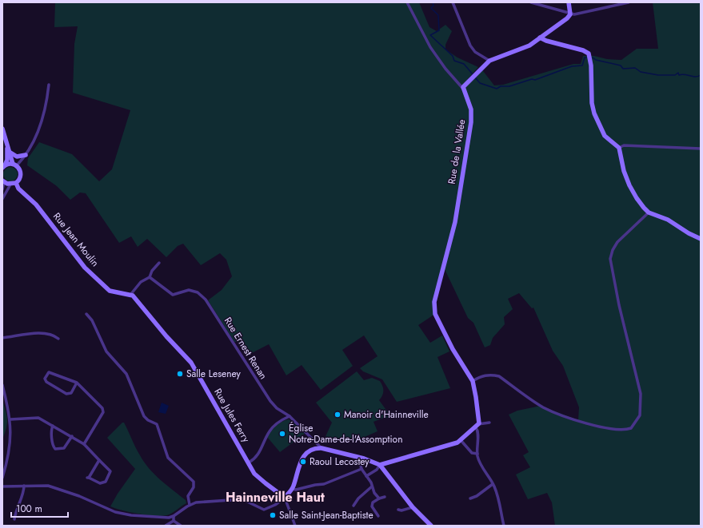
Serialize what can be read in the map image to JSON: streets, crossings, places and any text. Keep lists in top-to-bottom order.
{
  "streets": {
    "street": [
      "Rue de la Vallée",
      "Rue Jean Moulin",
      "Rue Ernest Renan",
      "Rue Jules Ferry"
    ]
  },
  "crossings": [
    ["Rue Jean Moulin", "Rue Jules Ferry"]
  ],
  "districts": ["Hainneville Haut"],
  "places": [
    "Salle Leseney",
    "Manoir d'Hainneville",
    "Église Notre-Dame-de-l'Assomption",
    "Raoul Lecostey",
    "Salle Saint-Jean-Baptiste"
  ],
  "scale_bar": "100 m"
}
